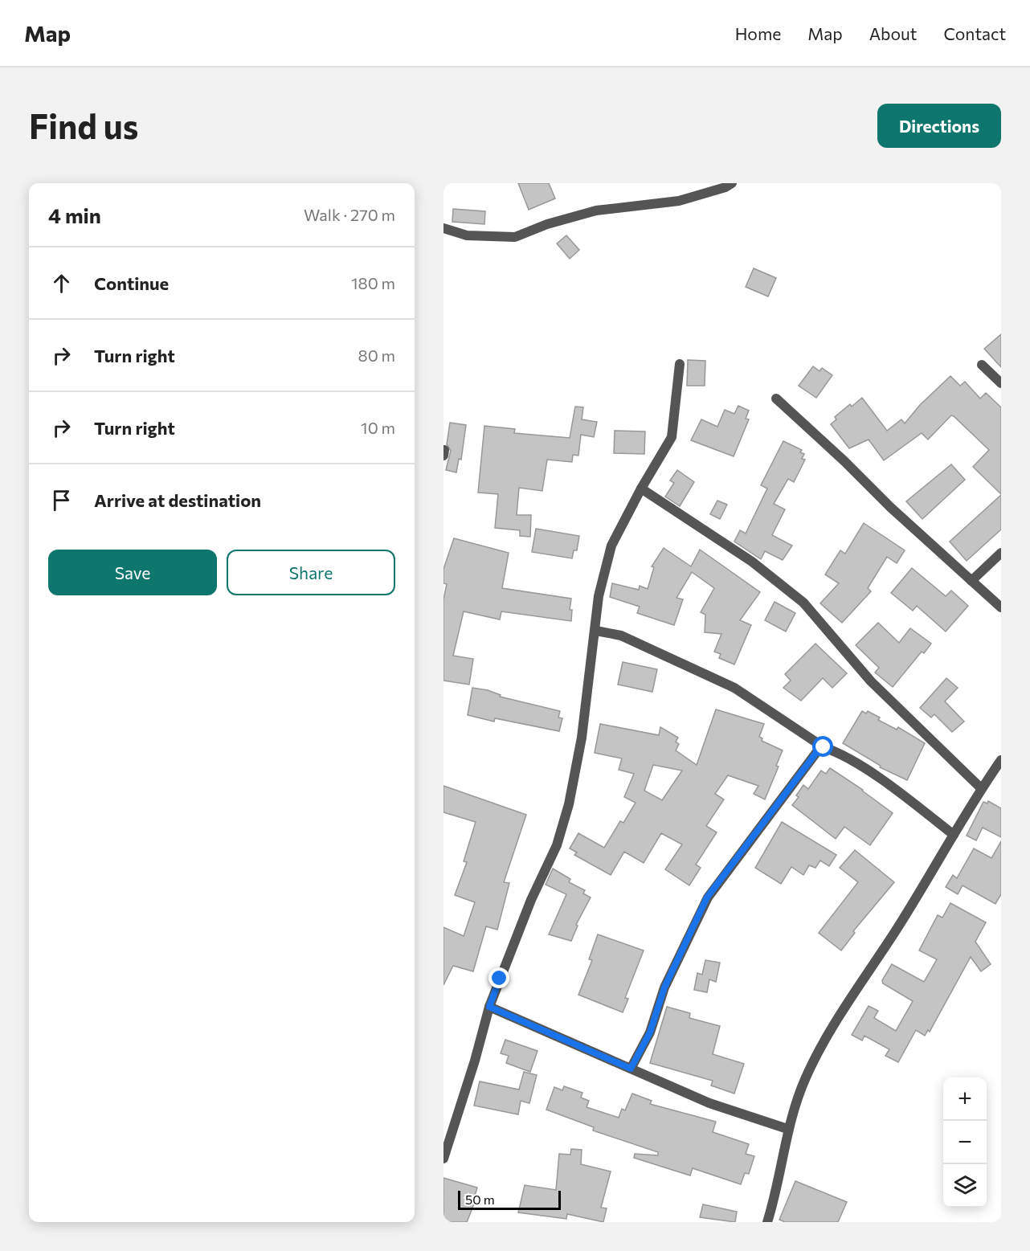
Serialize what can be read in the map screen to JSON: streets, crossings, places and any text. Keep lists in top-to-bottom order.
{
  "scale_bar": "50 m",
  "page": {
    "header": "Map",
    "nav": [
      "Home",
      "Map",
      "About",
      "Contact"
    ],
    "buttons": [
      "Directions",
      ["Save", "Share"]
    ],
    "title": "Find us",
    "heading": ["4 min", "Walk · 270 m"],
    "list": [
      ["Continue", "180 m"],
      ["Turn right", "80 m"],
      ["Turn right", "10 m"],
      "Arrive at destination"
    ],
    "map_buttons": ["+", "−"],
    "scale": "50 m"
  }
}
